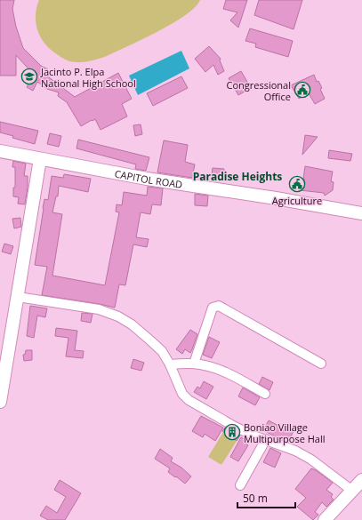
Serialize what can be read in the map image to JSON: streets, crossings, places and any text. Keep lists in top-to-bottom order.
{
  "streets": {
    "main road": ["CAPITOL ROAD"]
  },
  "districts": ["Paradise Heights"],
  "places": {
    "school or university": ["Jacinto P. Elpa National High School"],
    "public building": ["Congressional Office", "Agriculture"],
    "building": ["Boniao Village Multipurpose Hall"]
  },
  "scale_bar": "50 m"
}
